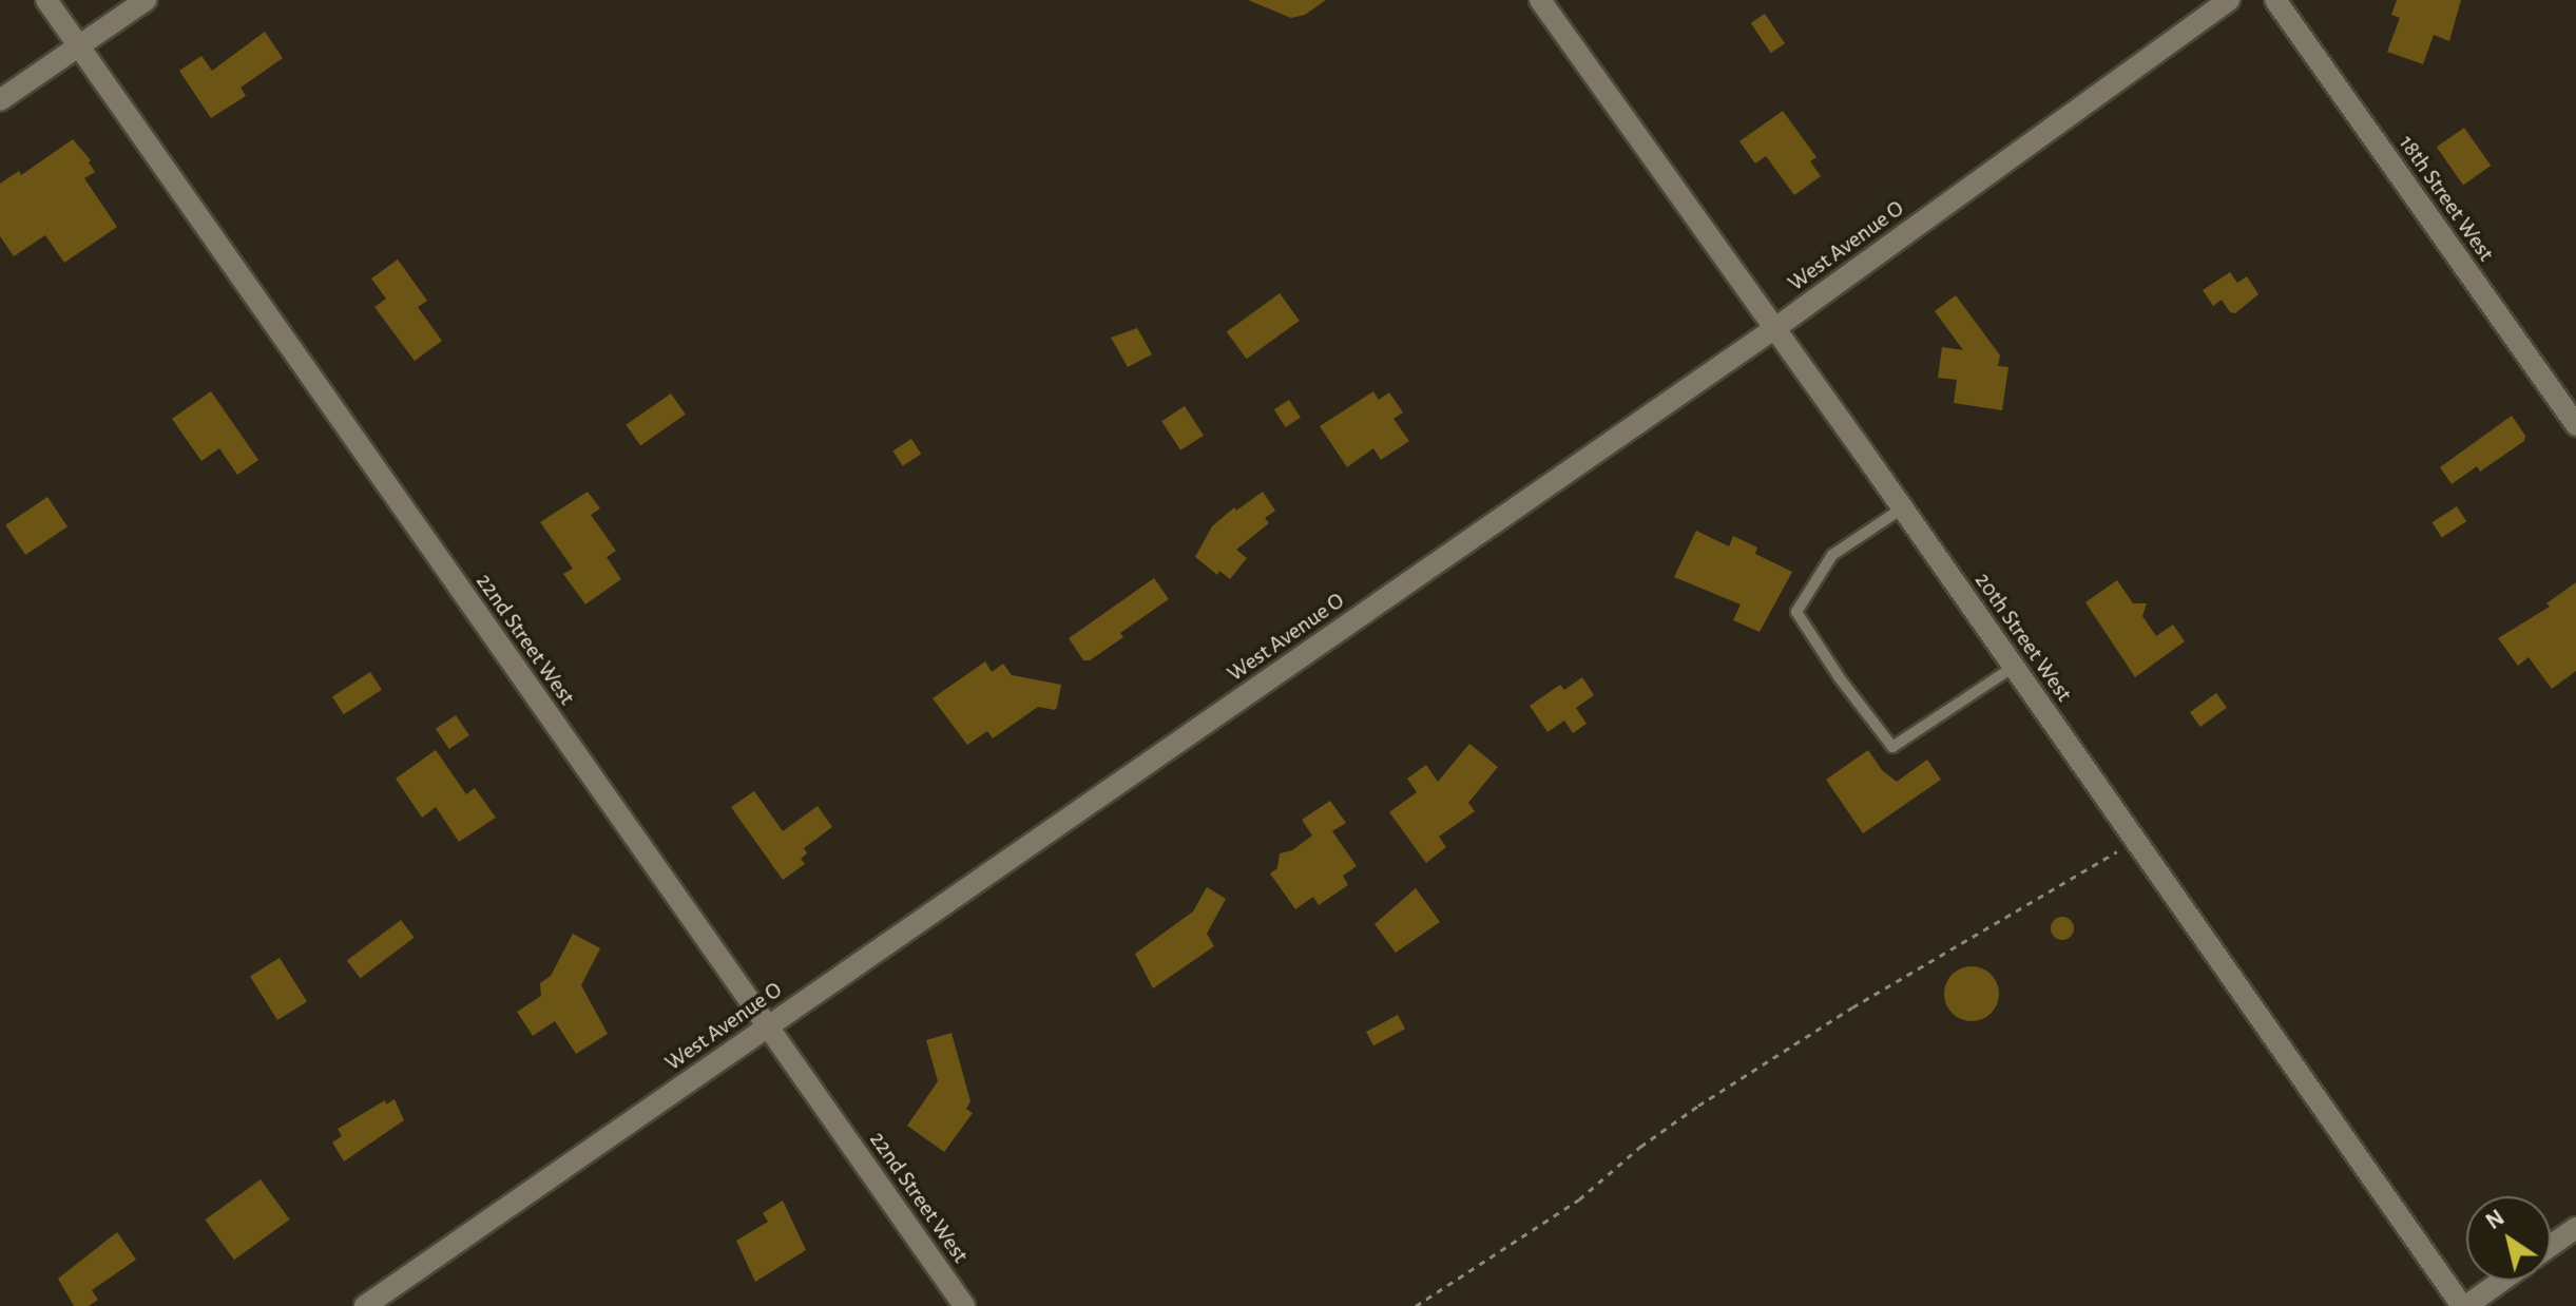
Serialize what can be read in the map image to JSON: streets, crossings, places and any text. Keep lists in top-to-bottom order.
{
  "streets": {
    "street": [
      "18th Street West",
      "West Avenue O",
      "20th Street West",
      "22nd Street West"
    ]
  },
  "crossings": [
    ["West Avenue O", "20th Street West"],
    ["West Avenue O", "22nd Street West"]
  ],
  "north": "top left"
}
